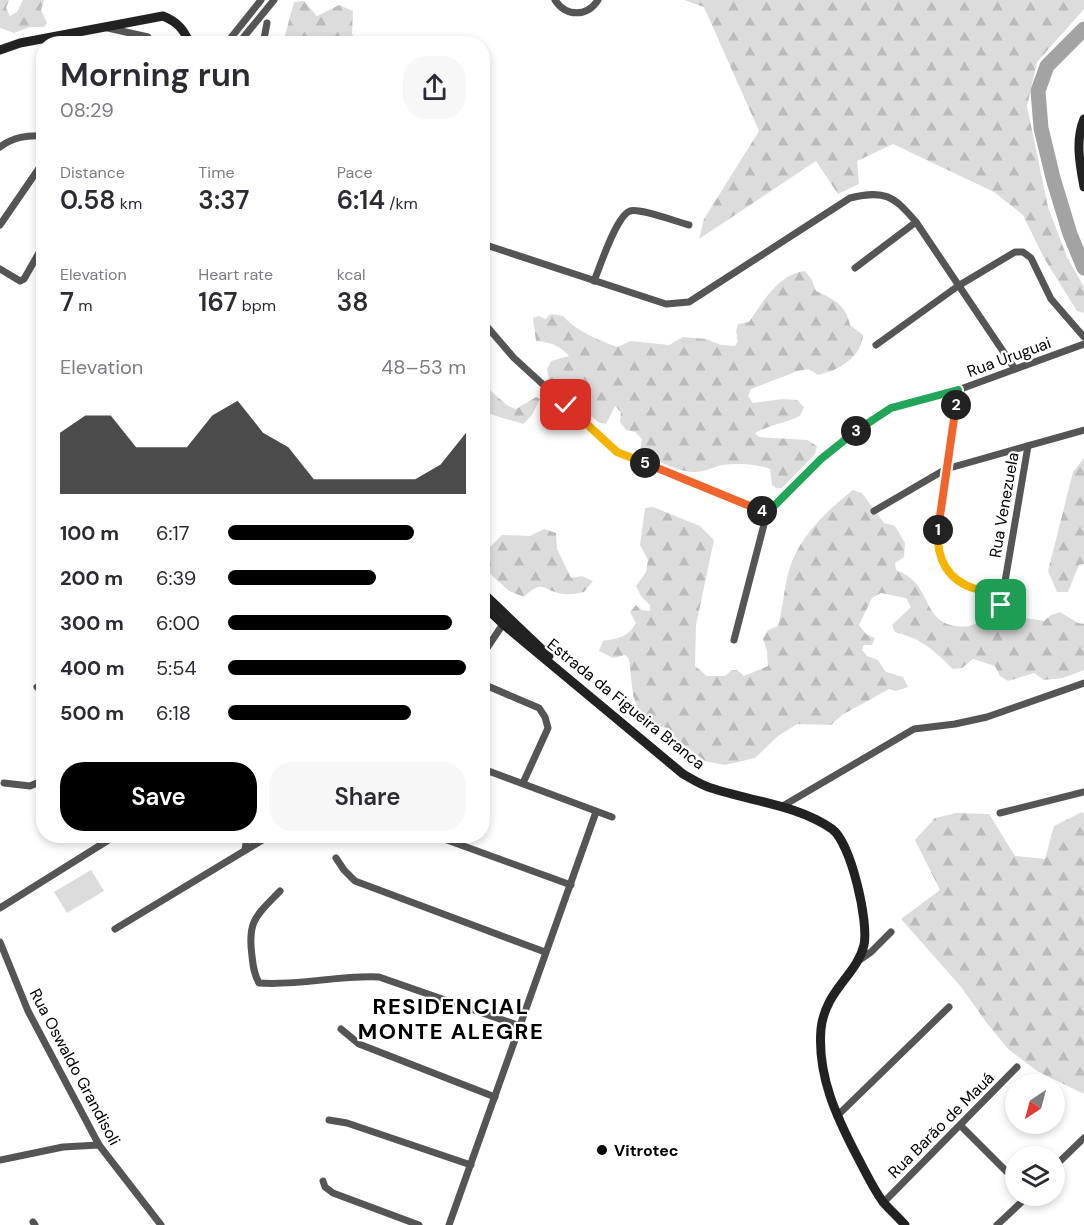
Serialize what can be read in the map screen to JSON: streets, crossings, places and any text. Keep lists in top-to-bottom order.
{
  "streets": {
    "main road": ["Estrada da Figueira Branca"],
    "street": [
      "Rua Uruguai",
      "Rua Venezuela",
      "Rua Oswaldo Grandisoli",
      "Rua Barão de Mauá"
    ]
  },
  "crossings": [
    ["Estrada da Figueira Branca", "Rua Barão de Mauá"]
  ],
  "districts": ["RESIDENCIAL MONTE ALEGRE"],
  "places": ["Vitrotec"],
  "north": "bottom left",
  "page": {
    "heading": ["Morning run", "08:29"],
    "stats": [
      ["Distance", "0.58 km"],
      ["Time", "3:37"],
      ["Pace", "6:14 /km"],
      ["Elevation", "7 m"],
      ["Heart rate", "167 bpm"],
      ["kcal", "38"]
    ],
    "chart": ["Elevation", "48–53 m"],
    "pins": [
      "2",
      "3",
      "5",
      "4",
      "1"
    ],
    "list": [
      {
        "name": "100 m",
        "note": "6:17"
      },
      {
        "name": "200 m",
        "note": "6:39"
      },
      {
        "name": "300 m",
        "note": "6:00"
      },
      {
        "name": "400 m",
        "note": "5:54"
      },
      {
        "name": "500 m",
        "note": "6:18"
      }
    ],
    "buttons": ["Save", "Share"]
  }
}
